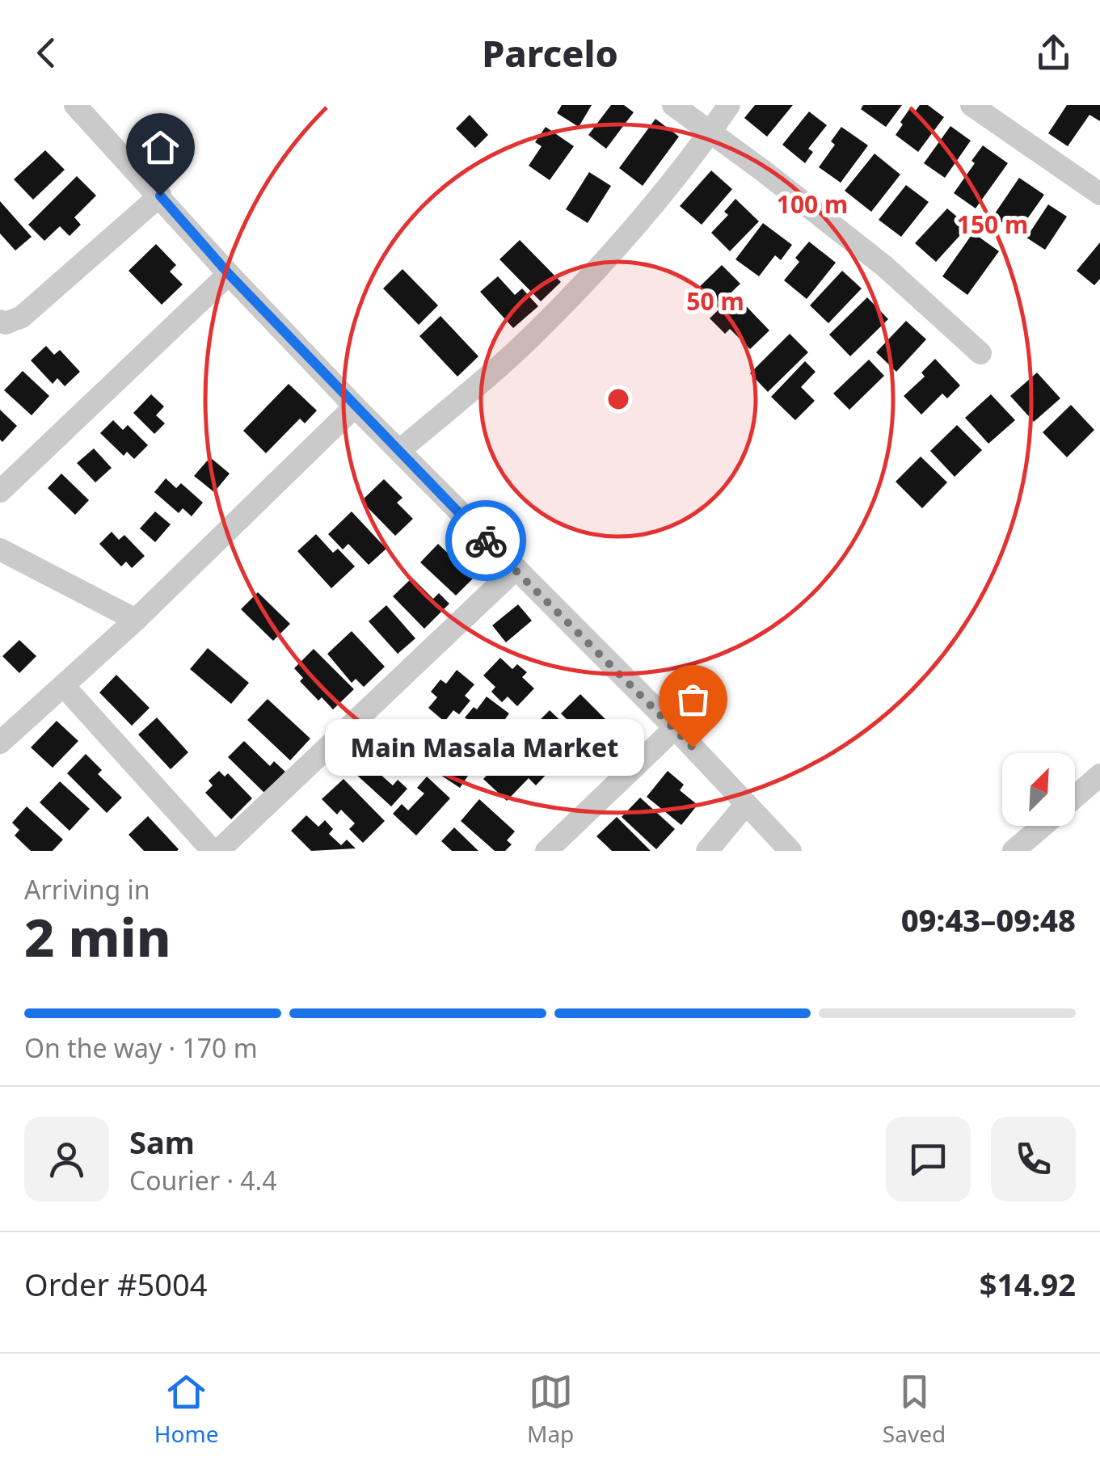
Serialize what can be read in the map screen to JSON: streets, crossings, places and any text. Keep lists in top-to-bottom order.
{
  "places": ["Main Masala Market"],
  "north": "top right",
  "page": {
    "header": "Parcelo",
    "bubble": "Main Masala Market",
    "heading": ["2 min", "Arriving in", "09:43–09:48"],
    "panel": [
      "Sam",
      "Courier · 4.4",
      "Order #5004",
      "$14.92"
    ],
    "bar": "On the way · 170 m",
    "tabs": ["Home", "Map", "Saved"]
  },
  "rings": ["100 m", "150 m", "50 m"]
}
